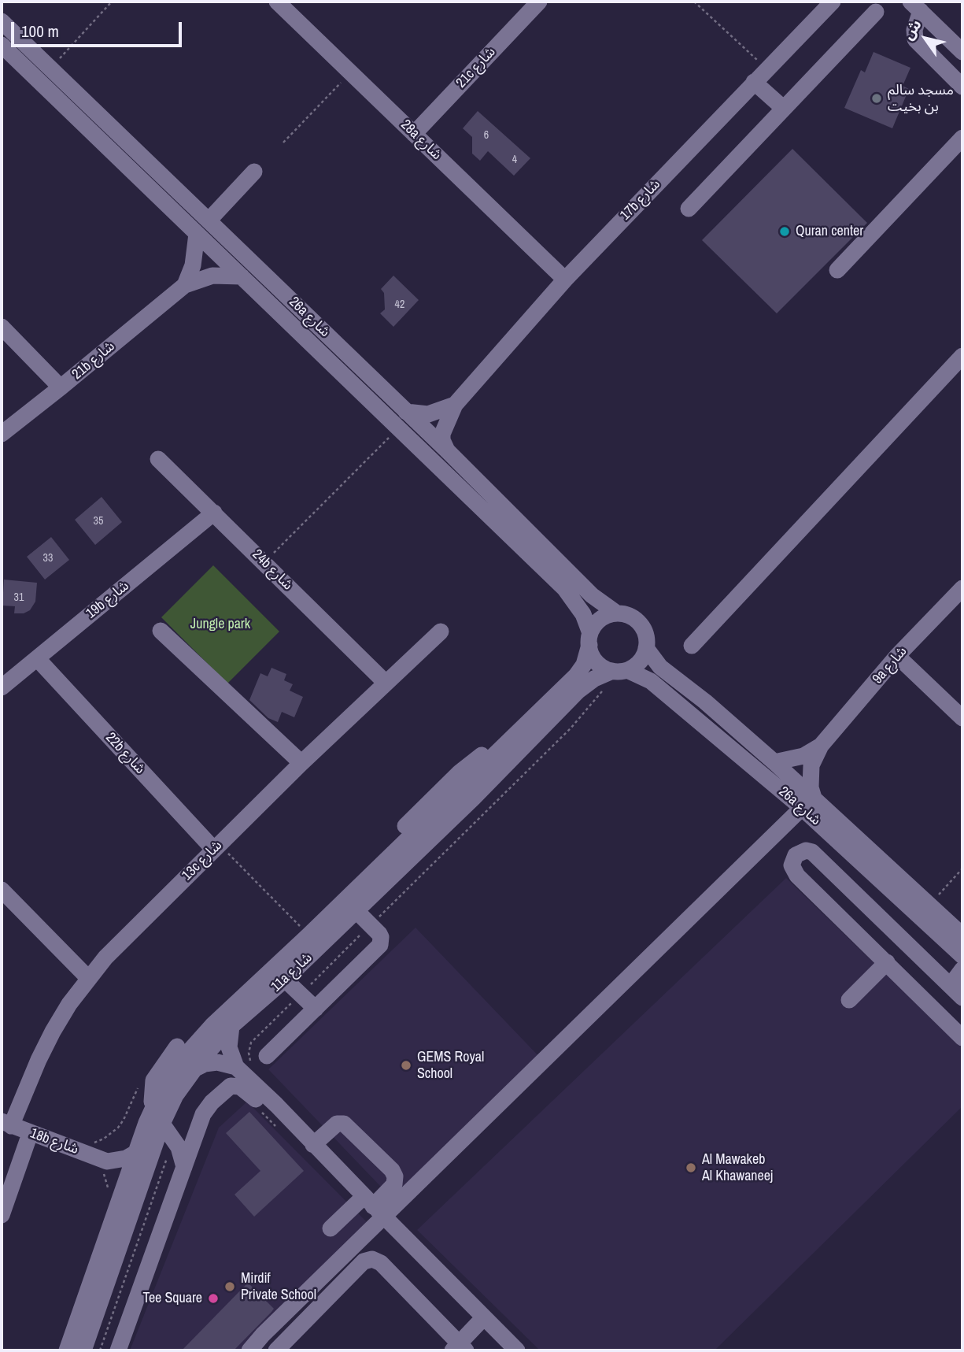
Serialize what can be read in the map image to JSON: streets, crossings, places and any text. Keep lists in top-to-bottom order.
{
  "streets": {
    "street": [
      "21c شارع",
      "28a شارع",
      "17b شارع",
      "26a شارع",
      "21b شارع",
      "24b شارع",
      "19b شارع",
      "9a شارع",
      "22b شارع",
      "13c شارع",
      "11a شارع",
      "18b شارع"
    ]
  },
  "crossings": [
    ["21c شارع", "28a شارع"],
    ["28a شارع", "17b شارع"],
    ["17b شارع", "26a شارع"],
    ["26a شارع", "21b شارع"],
    ["26a شارع", "9a شارع"],
    ["26a شارع", "11a شارع"],
    ["24b شارع", "19b شارع"],
    ["24b شارع", "13c شارع"],
    ["19b شارع", "22b شارع"],
    ["22b شارع", "13c شارع"],
    ["13c شارع", "18b شارع"]
  ],
  "parks": ["Jungle park"],
  "places": [
    "مسجد سالم بن بخيت",
    "Quran center",
    "GEMS Royal School",
    "Al Mawakeb Al Khawaneej",
    "Mirdif Private School",
    "Tee Square"
  ],
  "house_numbers": [
    "6",
    "4",
    "42",
    "35",
    "33",
    "31"
  ],
  "scale_bar": "100 m",
  "north": "top left"
}
